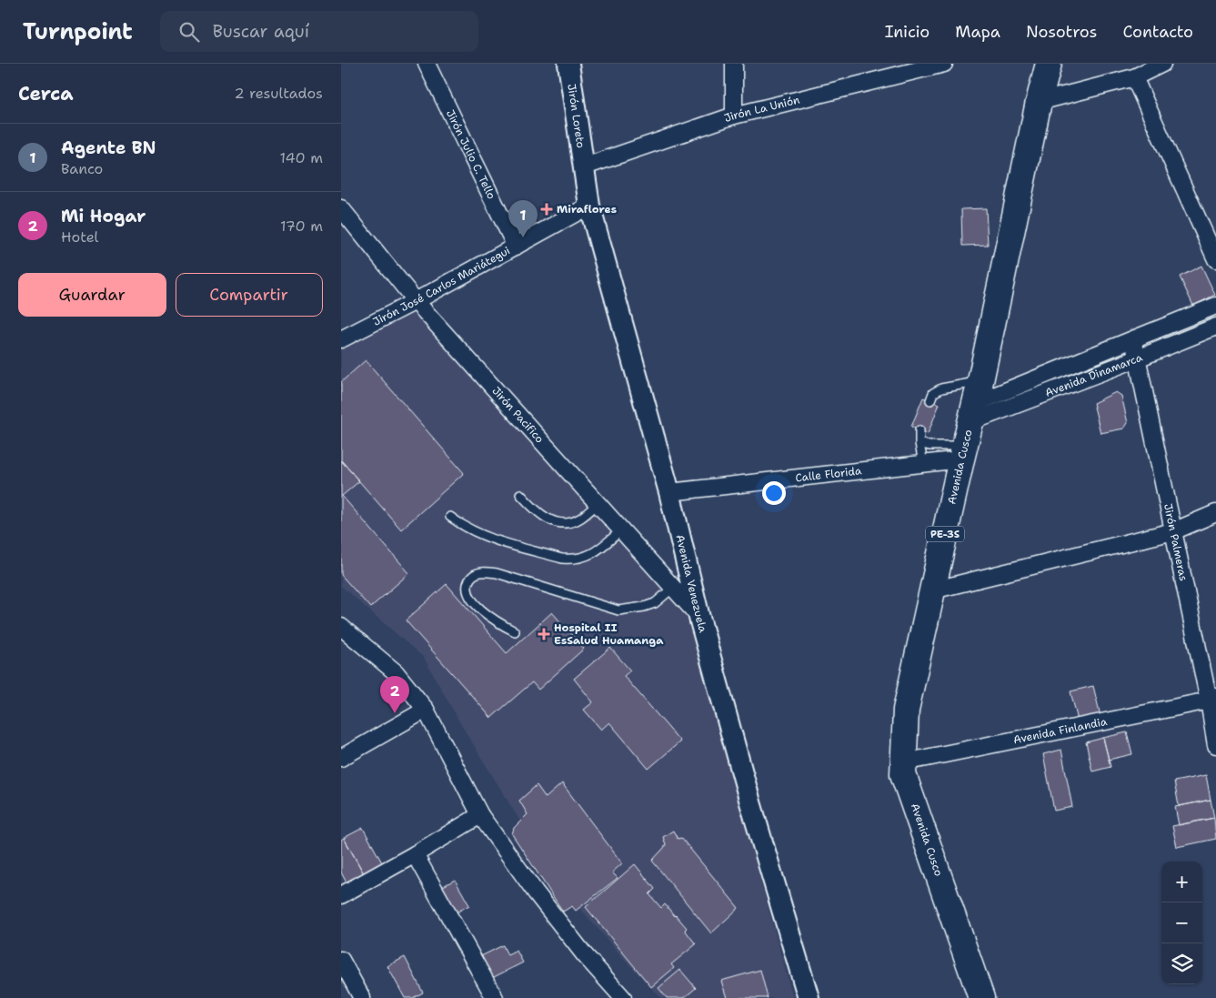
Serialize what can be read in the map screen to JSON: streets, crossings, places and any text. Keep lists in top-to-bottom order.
{
  "streets": {
    "highway": ["Avenida Cusco", "PE-3S"],
    "street": [
      "Jirón La Unión",
      "Jirón Loreto",
      "Jirón Julio C. Tello",
      "Jirón José Carlos Mariátegui",
      "Avenida Dinamarca",
      "Jirón Pacifico",
      "Calle Florida",
      "Jirón Palmeras",
      "Avenida Venezuela",
      "Avenida Finlandia"
    ]
  },
  "crossings": [
    ["Jirón La Unión", "Jirón Loreto"],
    ["Jirón La Unión", "Avenida Venezuela"],
    ["Jirón Loreto", "Avenida Venezuela"],
    ["Jirón Julio C. Tello", "Jirón José Carlos Mariátegui"],
    ["Jirón José Carlos Mariátegui", "Jirón Pacifico"],
    ["Jirón José Carlos Mariátegui", "Avenida Venezuela"],
    ["Avenida Dinamarca", "Avenida Cusco"],
    ["Avenida Dinamarca", "Calle Florida"],
    ["Avenida Dinamarca", "Jirón Palmeras"],
    ["Jirón Pacifico", "Avenida Venezuela"],
    ["Avenida Cusco", "Calle Florida"],
    ["Avenida Cusco", "Avenida Finlandia"],
    ["Calle Florida", "Avenida Venezuela"],
    ["Jirón Palmeras", "Avenida Finlandia"]
  ],
  "places": {
    "health": ["Miraflores", "Hospital II EsSalud Huamanga"]
  },
  "page": {
    "header": "Turnpoint",
    "search": "Buscar aquí",
    "nav": [
      "Inicio",
      "Mapa",
      "Nosotros",
      "Contacto"
    ],
    "heading": ["Cerca", "2 resultados"],
    "list": [
      {
        "mark": "1",
        "name": "Agente BN",
        "note": "Banco",
        "value": "140 m"
      },
      {
        "mark": "2",
        "name": "Mi Hogar",
        "note": "Hotel",
        "value": "170 m"
      }
    ],
    "pins": ["1", "2"],
    "buttons": ["Guardar", "Compartir"],
    "map_buttons": ["+", "−"]
  }
}
